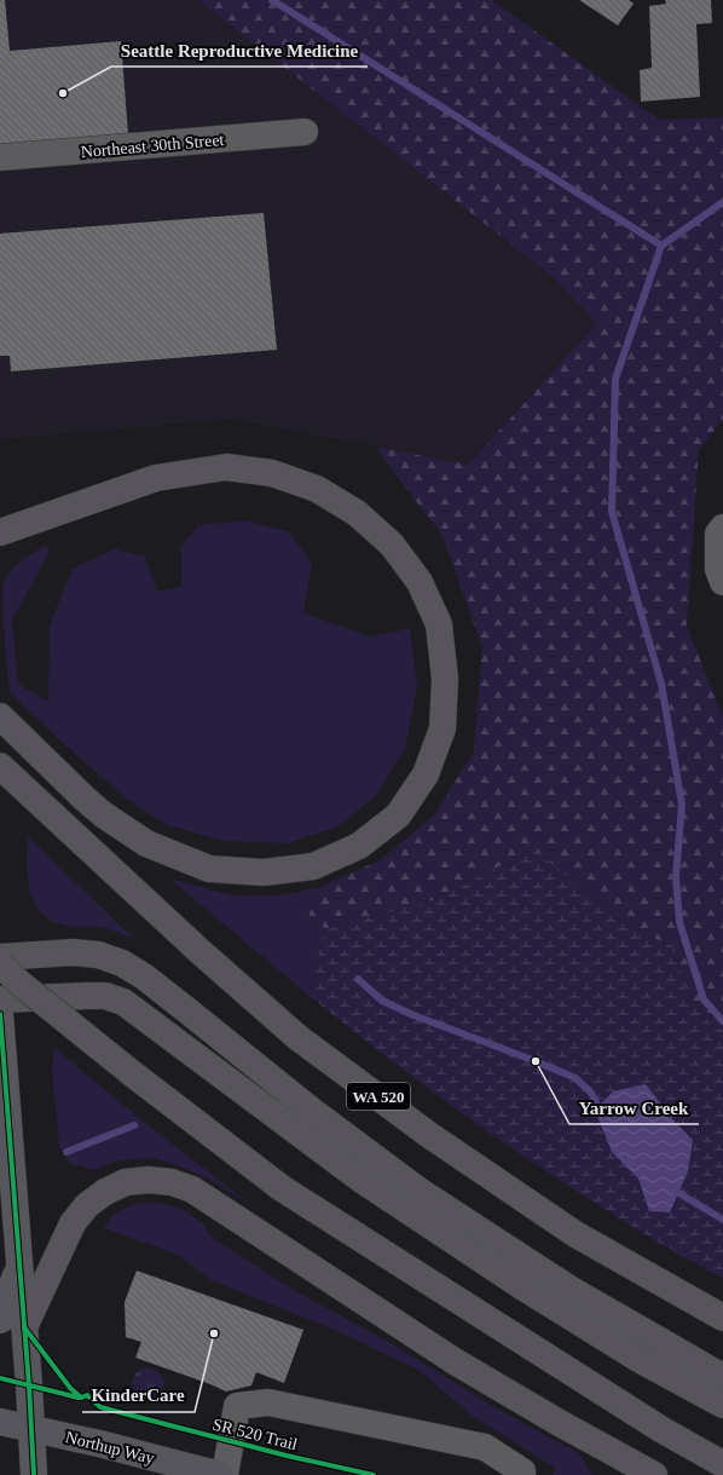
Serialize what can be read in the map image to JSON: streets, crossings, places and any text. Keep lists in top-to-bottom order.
{
  "streets": {
    "highway": ["WA 520"],
    "main road": ["Northup Way"],
    "street": ["Northeast 30th Street"],
    "cycle path": ["SR 520 Trail"]
  },
  "places": ["Seattle Reproductive Medicine", "Yarrow Creek", "KinderCare"]
}
